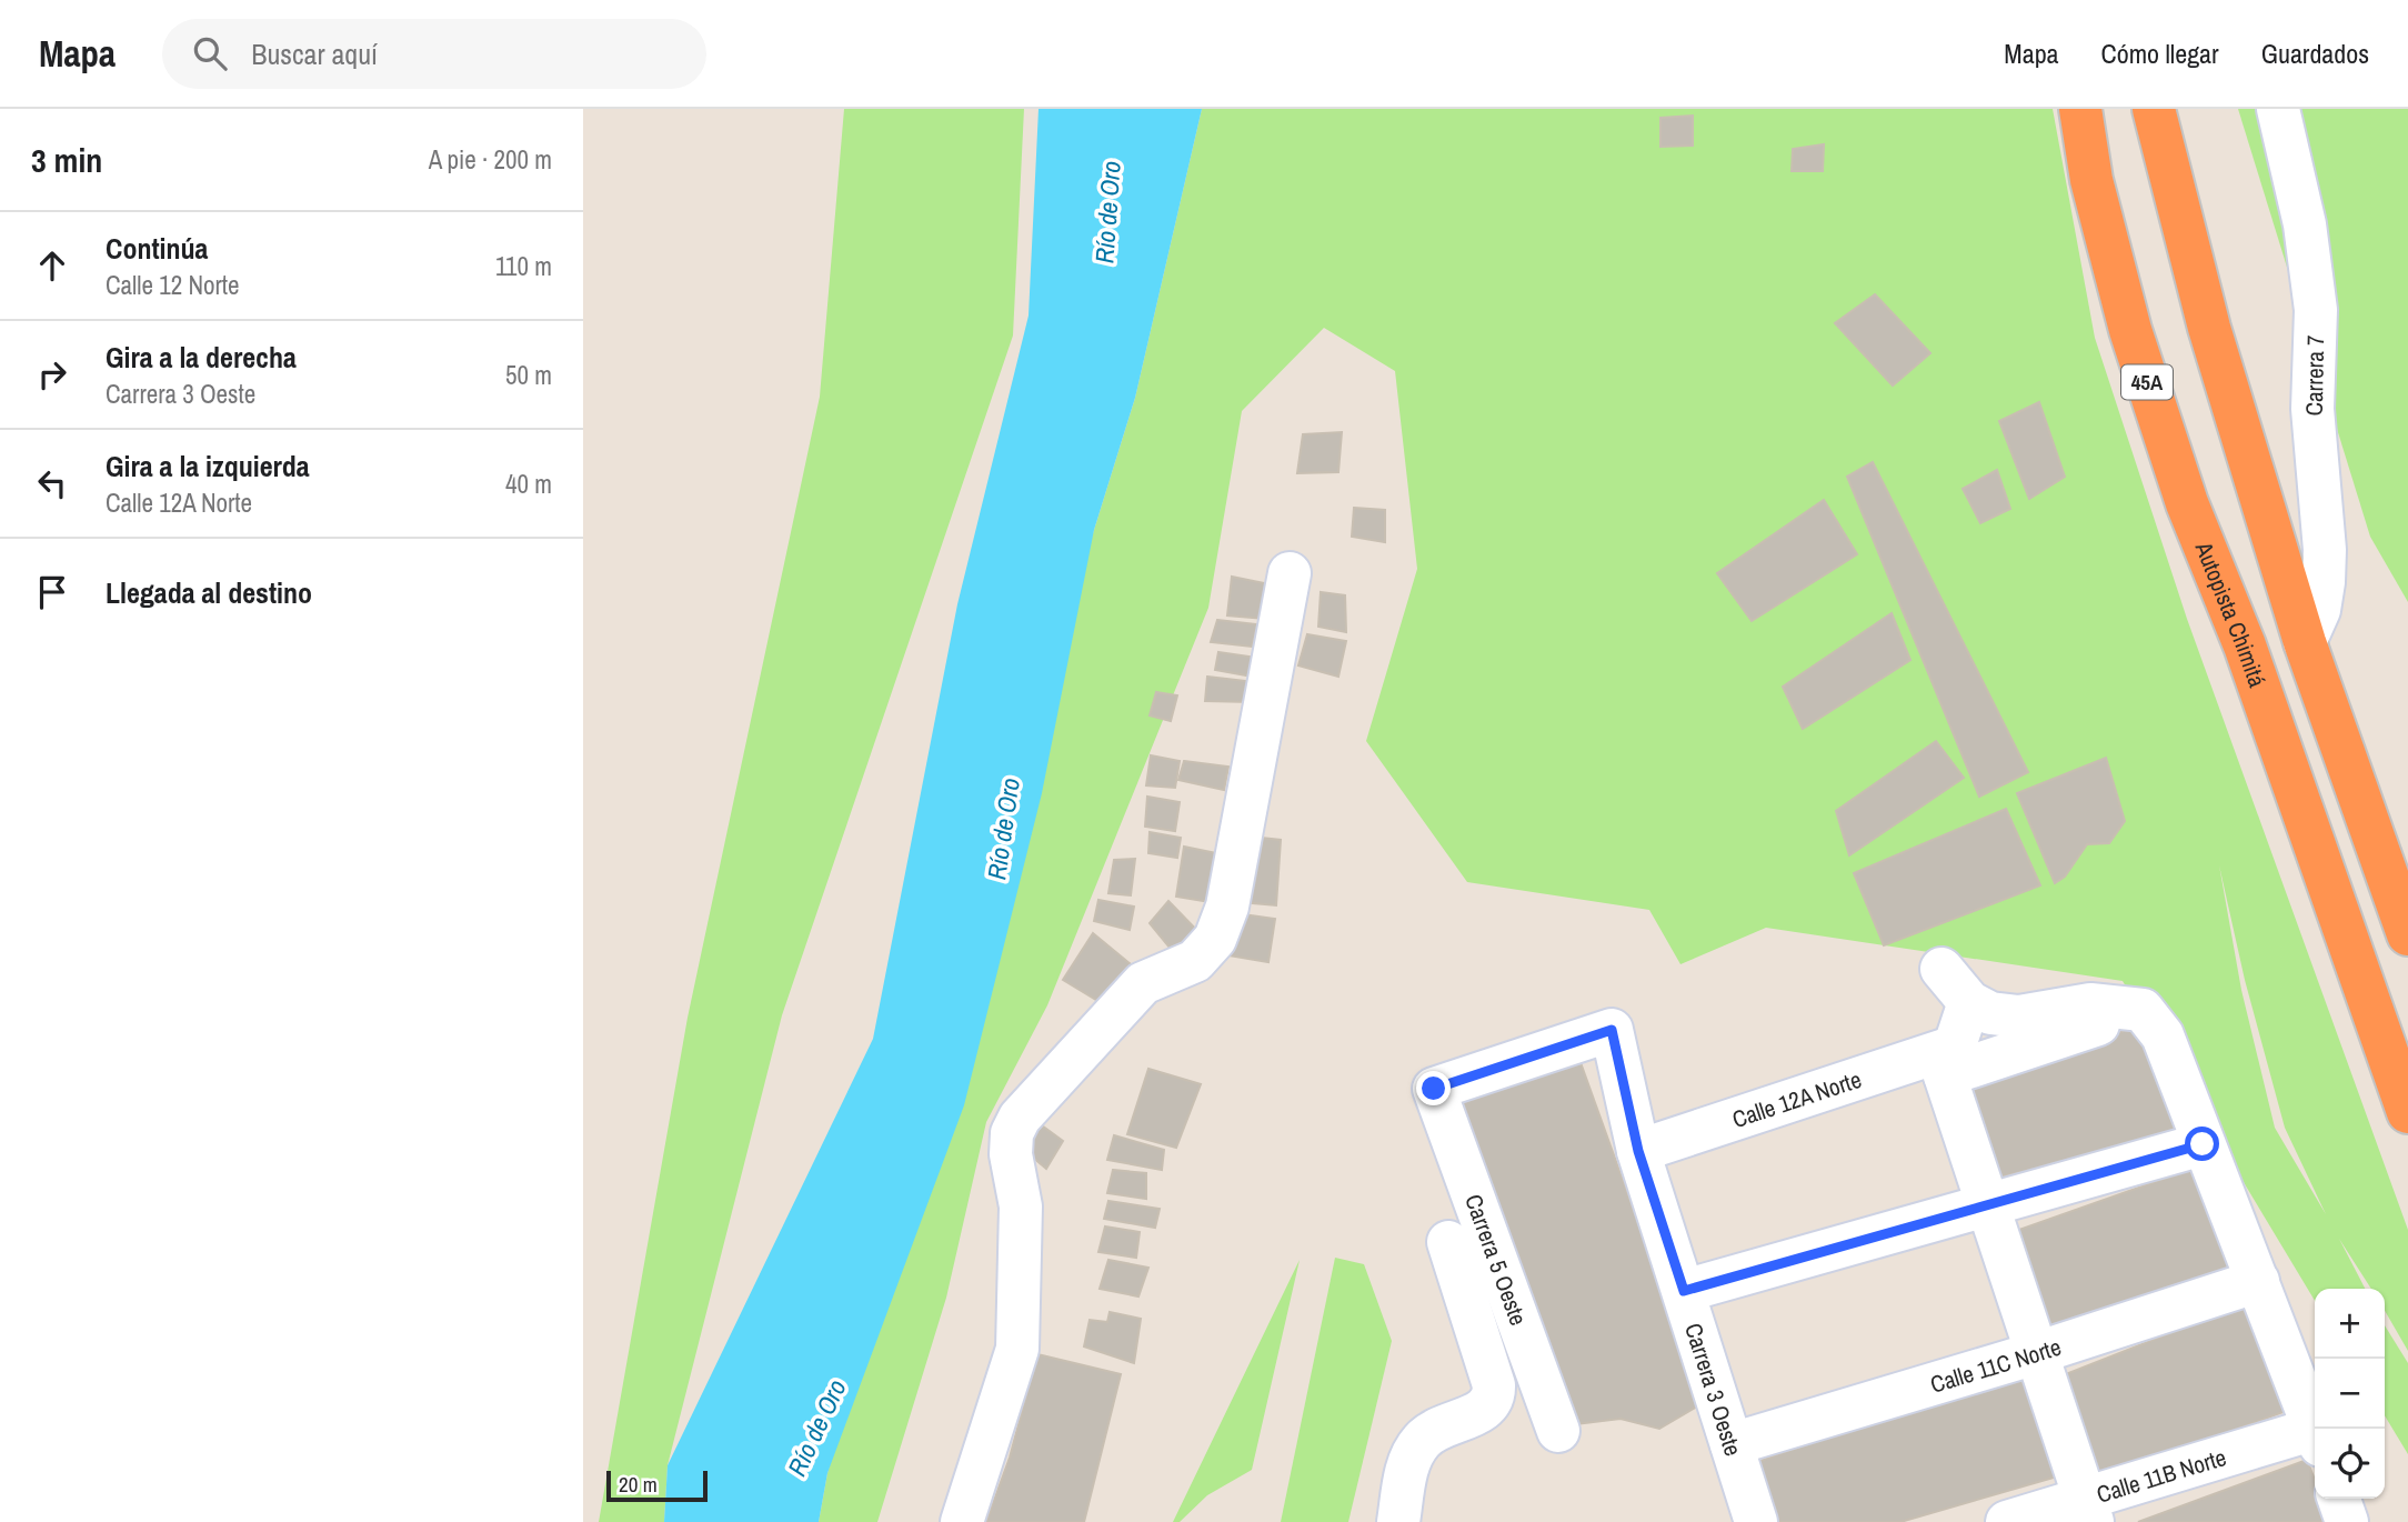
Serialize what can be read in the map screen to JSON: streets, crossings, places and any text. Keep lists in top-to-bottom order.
{
  "streets": {
    "highway": ["45A", "Autopista Chimitá"],
    "street": [
      "Carrera 7",
      "Calle 12A Norte",
      "Carrera 5 Oeste",
      "Calle 11C Norte",
      "Carrera 3 Oeste",
      "Calle 11B Norte"
    ]
  },
  "crossings": [
    ["Calle 12A Norte", "Carrera 3 Oeste"],
    ["Carrera 5 Oeste", "Carrera 3 Oeste"],
    ["Calle 11C Norte", "Carrera 3 Oeste"]
  ],
  "water": ["Río de Oro"],
  "scale_bar": "20 m",
  "page": {
    "header": "Mapa",
    "search": "Buscar aquí",
    "nav": ["Mapa", "Cómo llegar", "Guardados"],
    "heading": ["3 min", "A pie · 200 m"],
    "list": [
      ["Continúa", "Calle 12 Norte", "110 m"],
      ["Gira a la derecha", "Carrera 3 Oeste", "50 m"],
      ["Gira a la izquierda", "Calle 12A Norte", "40 m"],
      "Llegada al destino"
    ],
    "map_buttons": ["+", "−"],
    "scale": "20 m"
  }
}
